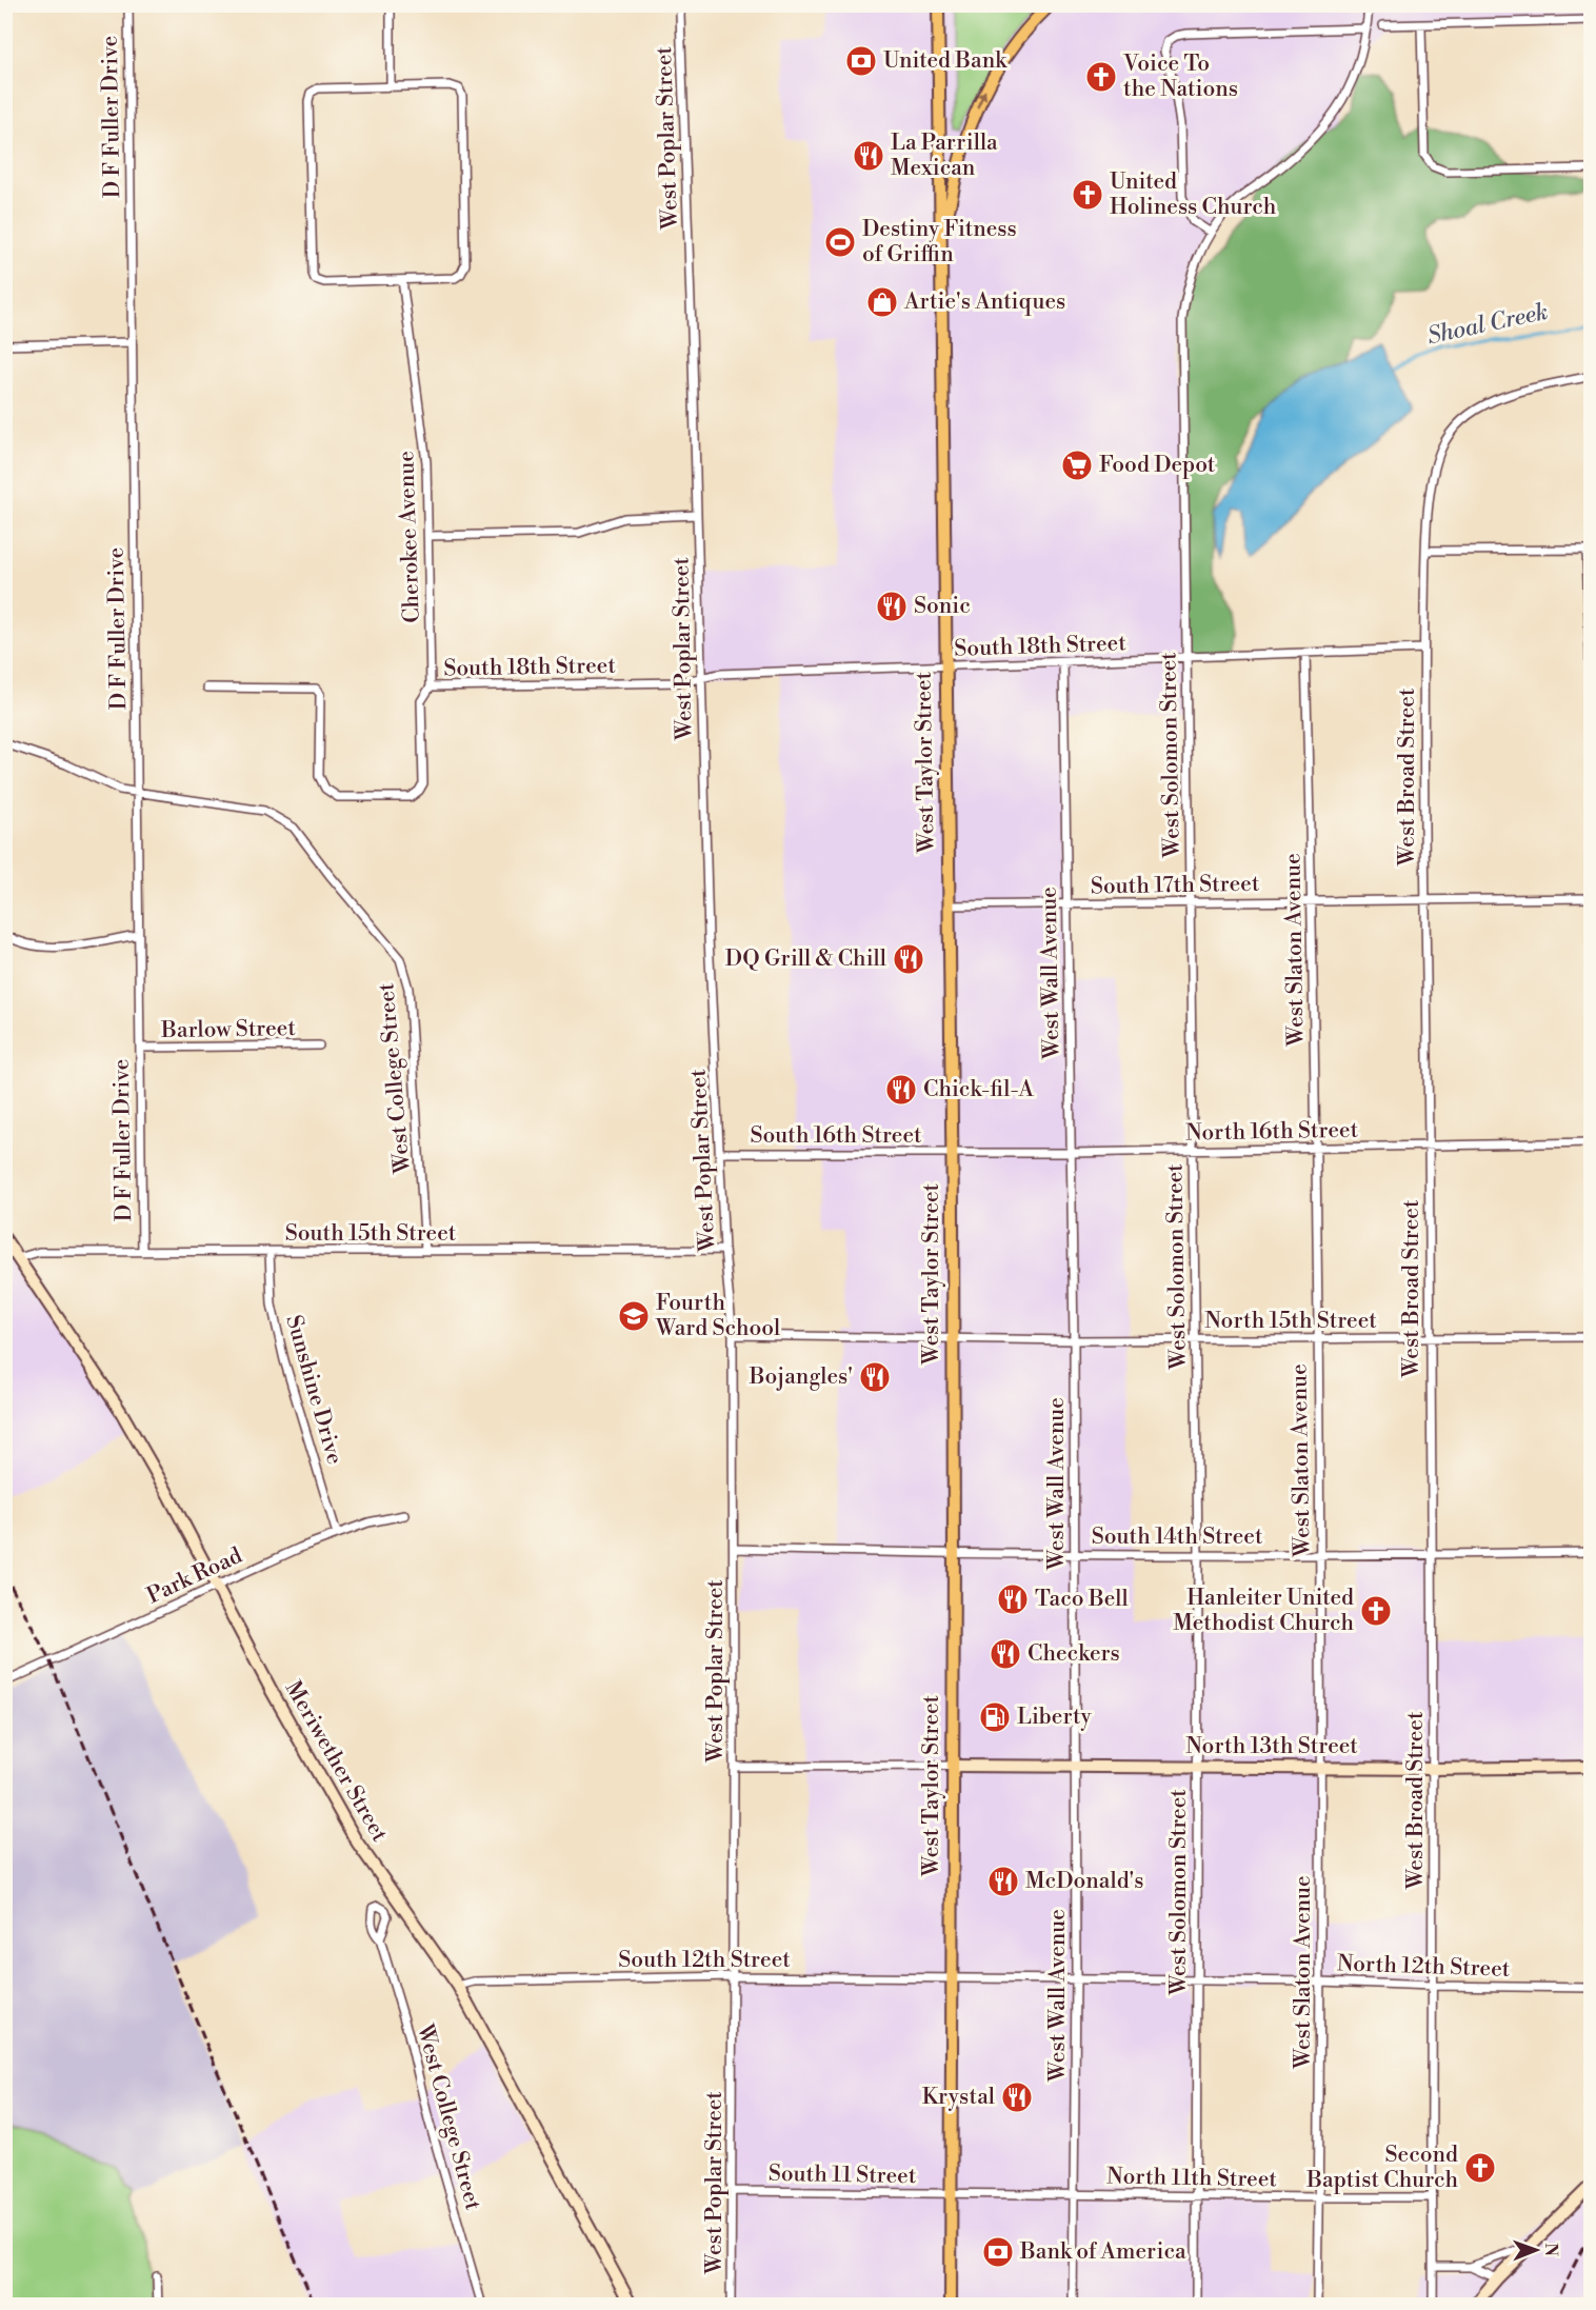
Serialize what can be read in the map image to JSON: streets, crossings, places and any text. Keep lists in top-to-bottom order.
{
  "streets": {
    "main road": ["West Taylor Street"],
    "street": [
      "D F Fuller Drive",
      "West Poplar Street",
      "Cherokee Avenue",
      "South 18th Street",
      "West Solomon Street",
      "West Broad Street",
      "South 17th Street",
      "West Slaton Avenue",
      "West Wall Avenue",
      "Barlow Street",
      "West College Street",
      "North 16th Street",
      "South 16th Street",
      "South 15th Street",
      "North 15th Street",
      "Sunshine Drive",
      "South 14th Street",
      "Park Road",
      "North 13th Street",
      "Meriwether Street",
      "South 12th Street",
      "North 12th Street",
      "South 11 Street",
      "North 11th Street"
    ]
  },
  "crossings": [
    ["D F Fuller Drive", "Barlow Street"],
    ["D F Fuller Drive", "West College Street"],
    ["D F Fuller Drive", "South 15th Street"],
    ["West Poplar Street", "South 18th Street"],
    ["West Poplar Street", "South 16th Street"],
    ["West Poplar Street", "South 15th Street"],
    ["West Poplar Street", "South 14th Street"],
    ["West Poplar Street", "South 12th Street"],
    ["West Poplar Street", "South 11 Street"],
    ["Cherokee Avenue", "South 18th Street"],
    ["South 18th Street", "West Solomon Street"],
    ["South 18th Street", "West Taylor Street"],
    ["South 18th Street", "West Broad Street"],
    ["South 18th Street", "West Slaton Avenue"],
    ["South 18th Street", "West Wall Avenue"],
    ["West Solomon Street", "South 17th Street"],
    ["West Solomon Street", "North 16th Street"],
    ["West Solomon Street", "North 15th Street"],
    ["West Solomon Street", "South 14th Street"],
    ["West Solomon Street", "North 13th Street"],
    ["West Solomon Street", "North 12th Street"],
    ["West Solomon Street", "North 11th Street"],
    ["West Taylor Street", "South 17th Street"],
    ["West Taylor Street", "North 16th Street"],
    ["West Taylor Street", "South 16th Street"],
    ["West Taylor Street", "North 15th Street"],
    ["West Taylor Street", "South 14th Street"],
    ["West Taylor Street", "North 13th Street"],
    ["West Taylor Street", "South 12th Street"],
    ["West Taylor Street", "North 12th Street"],
    ["West Taylor Street", "South 11 Street"],
    ["West Taylor Street", "North 11th Street"],
    ["West Broad Street", "South 17th Street"],
    ["West Broad Street", "North 16th Street"],
    ["West Broad Street", "North 15th Street"],
    ["West Broad Street", "South 14th Street"],
    ["West Broad Street", "North 13th Street"],
    ["West Broad Street", "North 12th Street"],
    ["West Broad Street", "North 11th Street"],
    ["South 17th Street", "West Slaton Avenue"],
    ["South 17th Street", "West Wall Avenue"],
    ["West Slaton Avenue", "North 16th Street"],
    ["West Slaton Avenue", "North 15th Street"],
    ["West Slaton Avenue", "South 14th Street"],
    ["West Slaton Avenue", "North 13th Street"],
    ["West Slaton Avenue", "North 12th Street"],
    ["West Slaton Avenue", "North 11th Street"],
    ["West Wall Avenue", "North 16th Street"],
    ["West Wall Avenue", "North 15th Street"],
    ["West Wall Avenue", "South 14th Street"],
    ["West Wall Avenue", "North 13th Street"],
    ["West Wall Avenue", "North 12th Street"],
    ["West Wall Avenue", "North 11th Street"],
    ["West College Street", "South 15th Street"],
    ["North 16th Street", "South 16th Street"],
    ["South 15th Street", "Sunshine Drive"],
    ["South 15th Street", "Meriwether Street"],
    ["Sunshine Drive", "Park Road"],
    ["Park Road", "Meriwether Street"],
    ["Meriwether Street", "South 12th Street"],
    ["South 12th Street", "North 12th Street"],
    ["South 11 Street", "North 11th Street"]
  ],
  "water": ["Shoal Creek"],
  "places": {
    "bank": ["United Bank", "Bank of America"],
    "church": [
      "Voice To the Nations",
      "United Holiness Church",
      "Hanleiter United Methodist Church",
      "Second Baptist Church"
    ],
    "restaurant": [
      "La Parrilla Mexican",
      "Sonic",
      "DQ Grill & Chill",
      "Chick-fil-A",
      "Bojangles'",
      "Taco Bell",
      "Checkers",
      "McDonald's",
      "Krystal"
    ],
    "sports": ["Destiny Fitness of Griffin"],
    "shop": ["Artie's Antiques"],
    "supermarket": ["Food Depot"],
    "school or university": ["Fourth Ward School"],
    "fuel station": ["Liberty"]
  },
  "north": "right"
}
